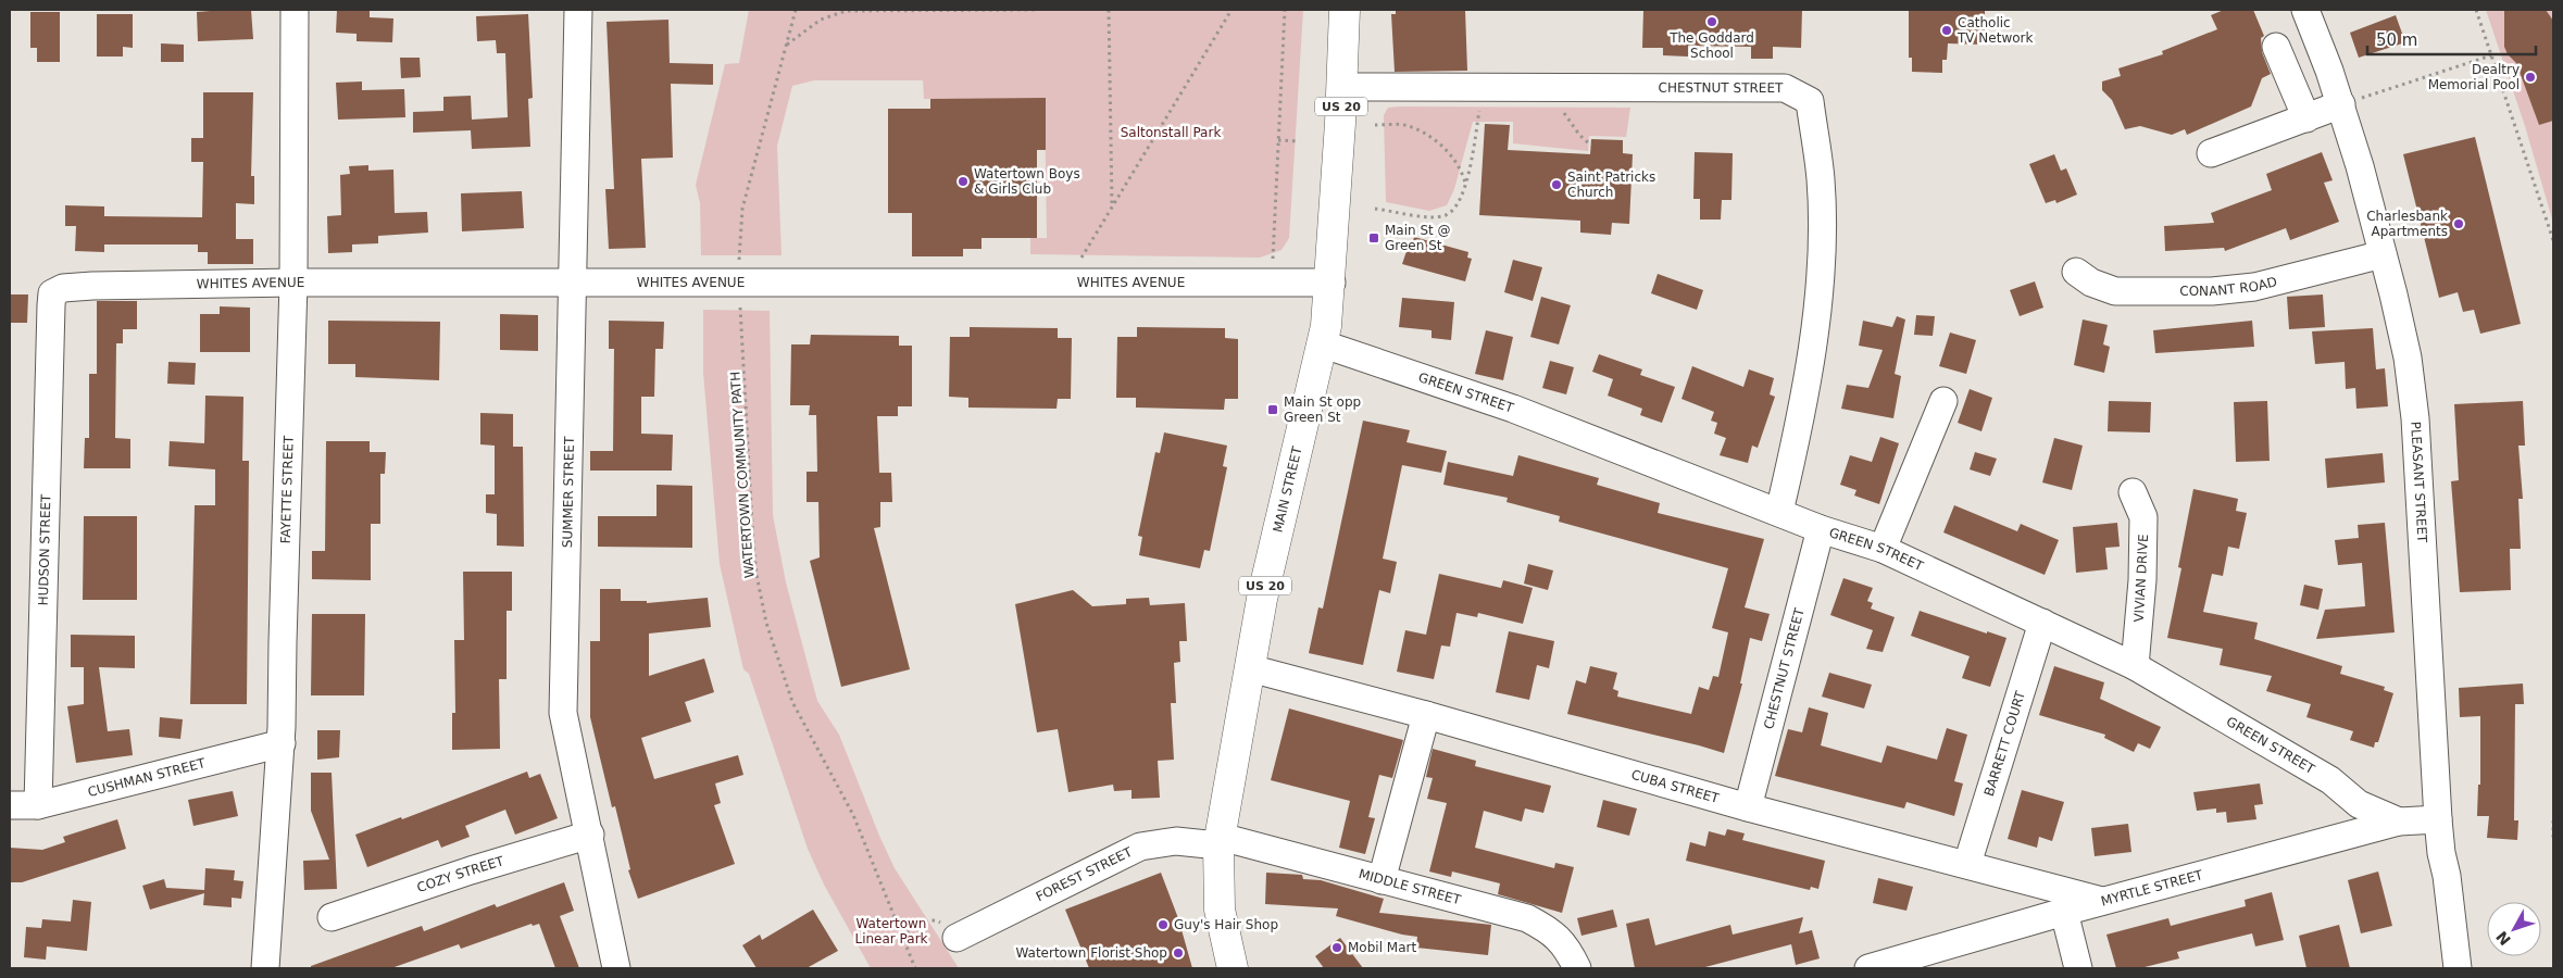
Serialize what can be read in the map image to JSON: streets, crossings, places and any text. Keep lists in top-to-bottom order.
{
  "streets": {
    "main road": ["US 20", "MAIN STREET"],
    "street": [
      "CHESTNUT STREET",
      "WHITES AVENUE",
      "CONANT ROAD",
      "GREEN STREET",
      "PLEASANT STREET",
      "FAYETTE STREET",
      "SUMMER STREET",
      "HUDSON STREET",
      "VIVIAN DRIVE",
      "BARRETT COURT",
      "CUSHMAN STREET",
      "CUBA STREET",
      "COZY STREET",
      "FOREST STREET",
      "MIDDLE STREET",
      "MYRTLE STREET"
    ],
    "path": ["WATERTOWN COMMUNITY PATH"]
  },
  "crossings": [
    ["CHESTNUT STREET", "GREEN STREET"],
    ["CHESTNUT STREET", "MAIN STREET"],
    ["CHESTNUT STREET", "CUBA STREET"],
    ["WHITES AVENUE", "FAYETTE STREET"],
    ["WHITES AVENUE", "MAIN STREET"],
    ["WHITES AVENUE", "SUMMER STREET"],
    ["WHITES AVENUE", "HUDSON STREET"],
    ["CONANT ROAD", "PLEASANT STREET"],
    ["GREEN STREET", "MAIN STREET"],
    ["GREEN STREET", "VIVIAN DRIVE"],
    ["GREEN STREET", "BARRETT COURT"],
    ["GREEN STREET", "MYRTLE STREET"],
    ["PLEASANT STREET", "MYRTLE STREET"],
    ["FAYETTE STREET", "CUSHMAN STREET"],
    ["MAIN STREET", "CUBA STREET"],
    ["MAIN STREET", "FOREST STREET"],
    ["MAIN STREET", "MIDDLE STREET"],
    ["SUMMER STREET", "COZY STREET"],
    ["HUDSON STREET", "CUSHMAN STREET"],
    ["BARRETT COURT", "CUBA STREET"],
    ["CUBA STREET", "MYRTLE STREET"],
    ["FOREST STREET", "MIDDLE STREET"]
  ],
  "parks": ["Saltonstall Park", "Watertown Linear Park"],
  "places": {
    "other": [
      "The Goddard School",
      "Catholic TV Network",
      "Dealtry Memorial Pool",
      "Watertown Boys & Girls Club",
      "Saint Patricks Church",
      "Charlesbank Apartments",
      "Guy's Hair Shop",
      "Mobil Mart",
      "Watertown Florist Shop"
    ],
    "transit": ["Main St @ Green St", "Main St opp Green St"]
  },
  "scale_bar": "50 m",
  "north": "bottom left"
}
